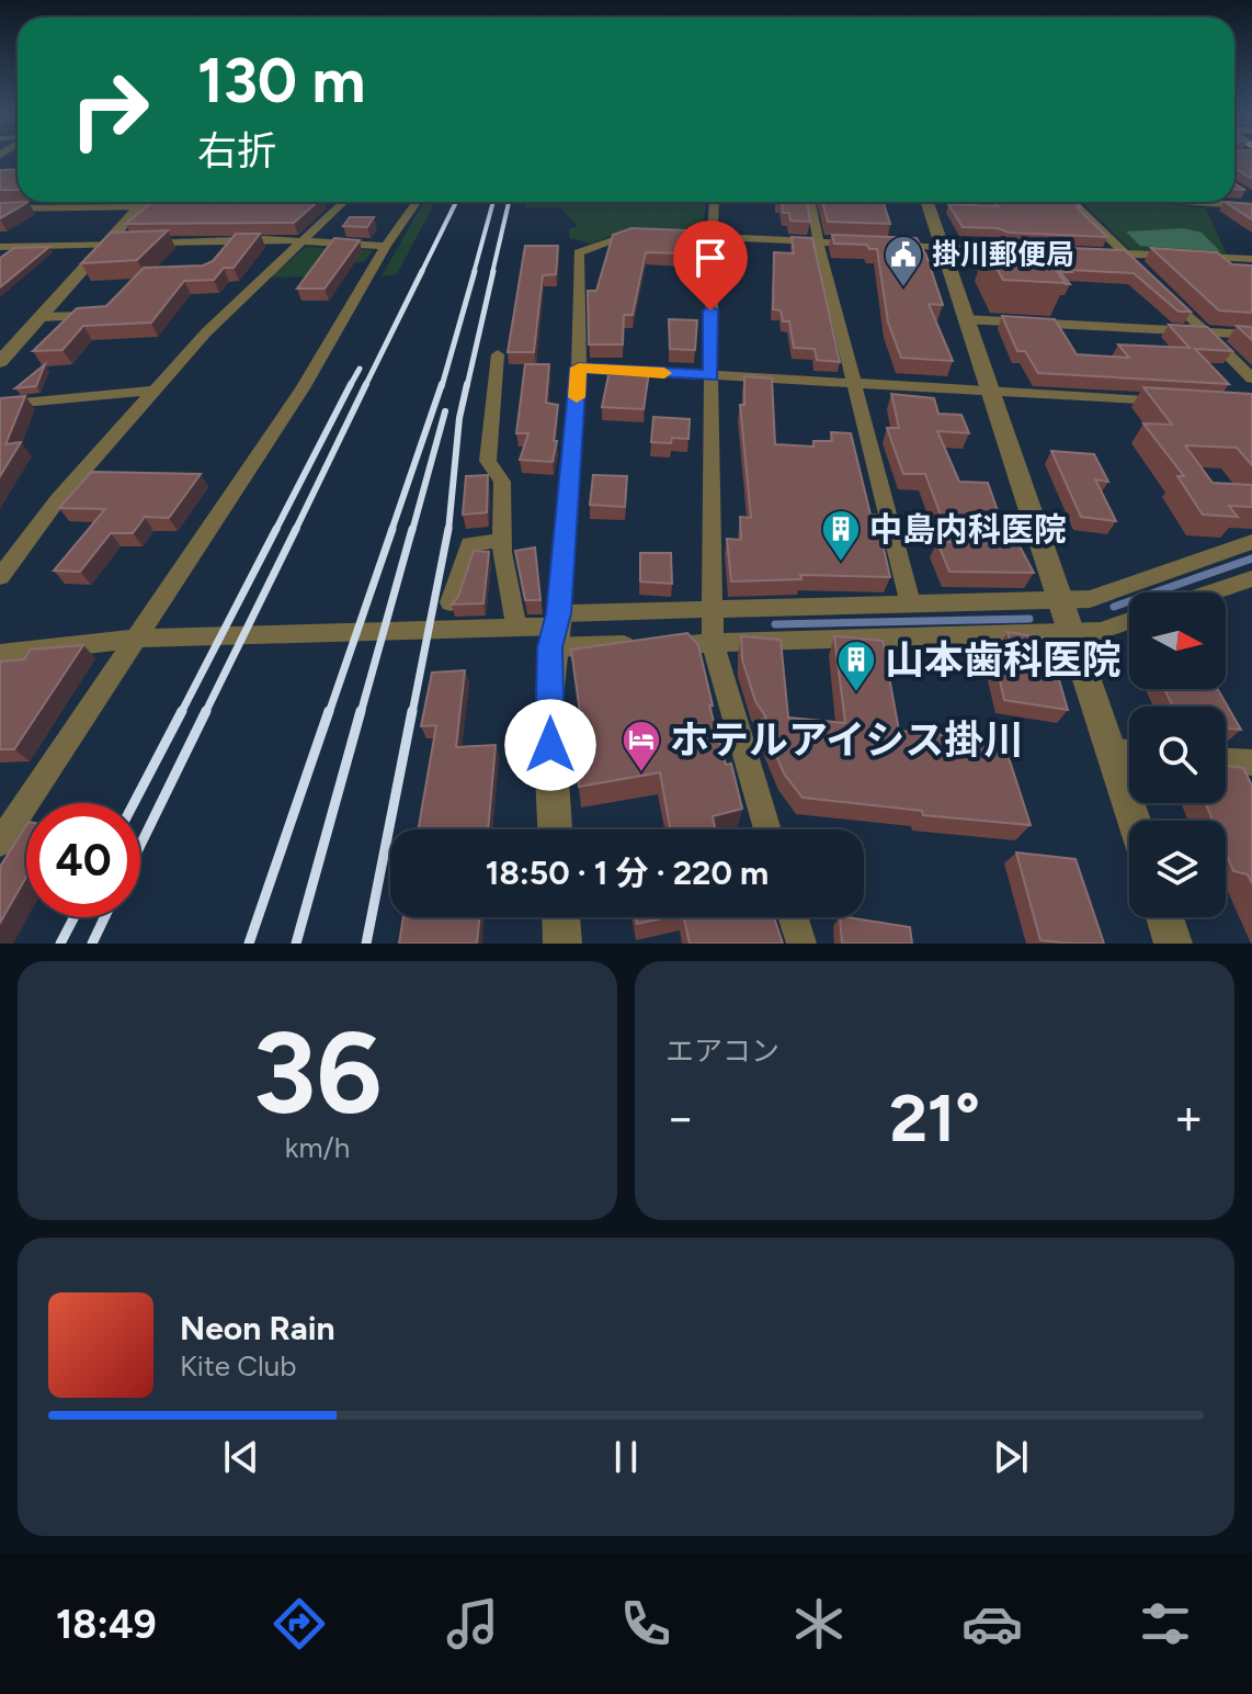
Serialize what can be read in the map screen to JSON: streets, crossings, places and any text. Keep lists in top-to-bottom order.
{
  "places": {
    "public building": ["掛川郵便局"],
    "building": ["中島内科医院", "山本歯科医院"],
    "hotel": ["ホテルアイシス掛川"]
  },
  "north": "right",
  "page": {
    "turn": ["130 m", "右折"],
    "limit": "40",
    "trip": "18:50 · 1 分 · 220 m",
    "tile": [
      ["36", "km/h"],
      "エアコン"
    ],
    "heat": ["−", "21°", "+"],
    "song": ["Neon Rain", "Kite Club"],
    "tabs": "18:49"
  }
}
